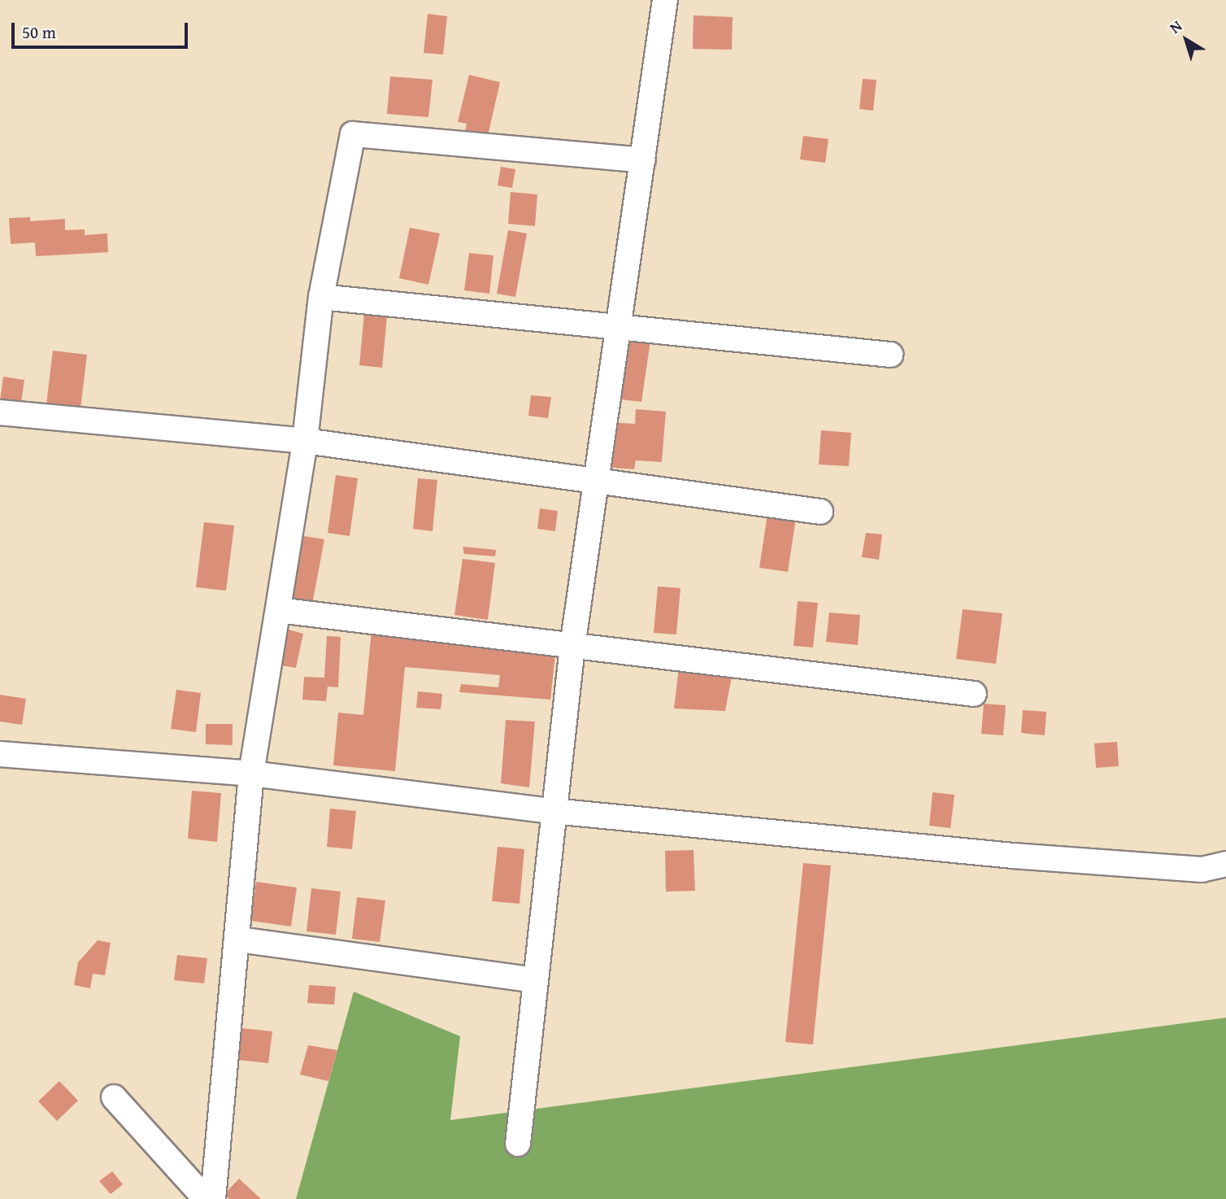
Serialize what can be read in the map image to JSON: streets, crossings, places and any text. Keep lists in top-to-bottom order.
{
  "scale_bar": "50 m",
  "north": "top left"
}
